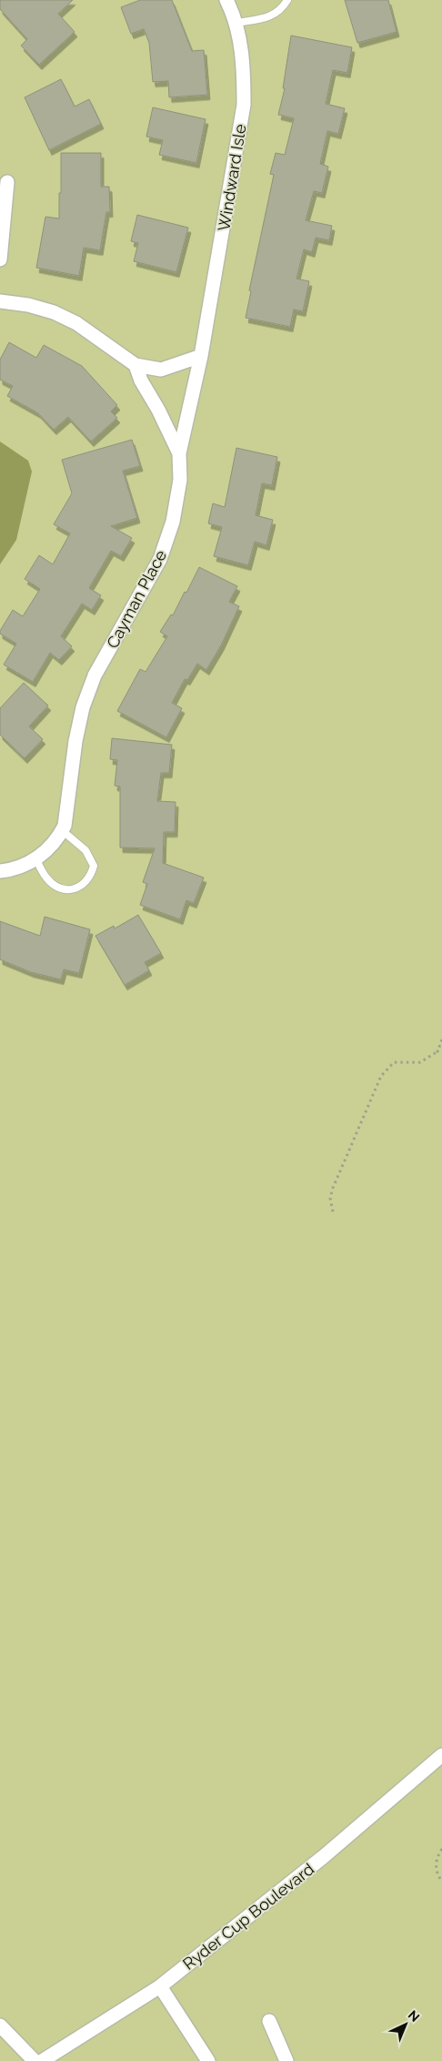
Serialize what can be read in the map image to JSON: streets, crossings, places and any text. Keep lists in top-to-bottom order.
{
  "streets": {
    "street": ["Windward Isle", "Cayman Place", "Ryder Cup Boulevard"]
  },
  "crossings": [
    ["Windward Isle", "Cayman Place"]
  ],
  "north": "top right"
}
